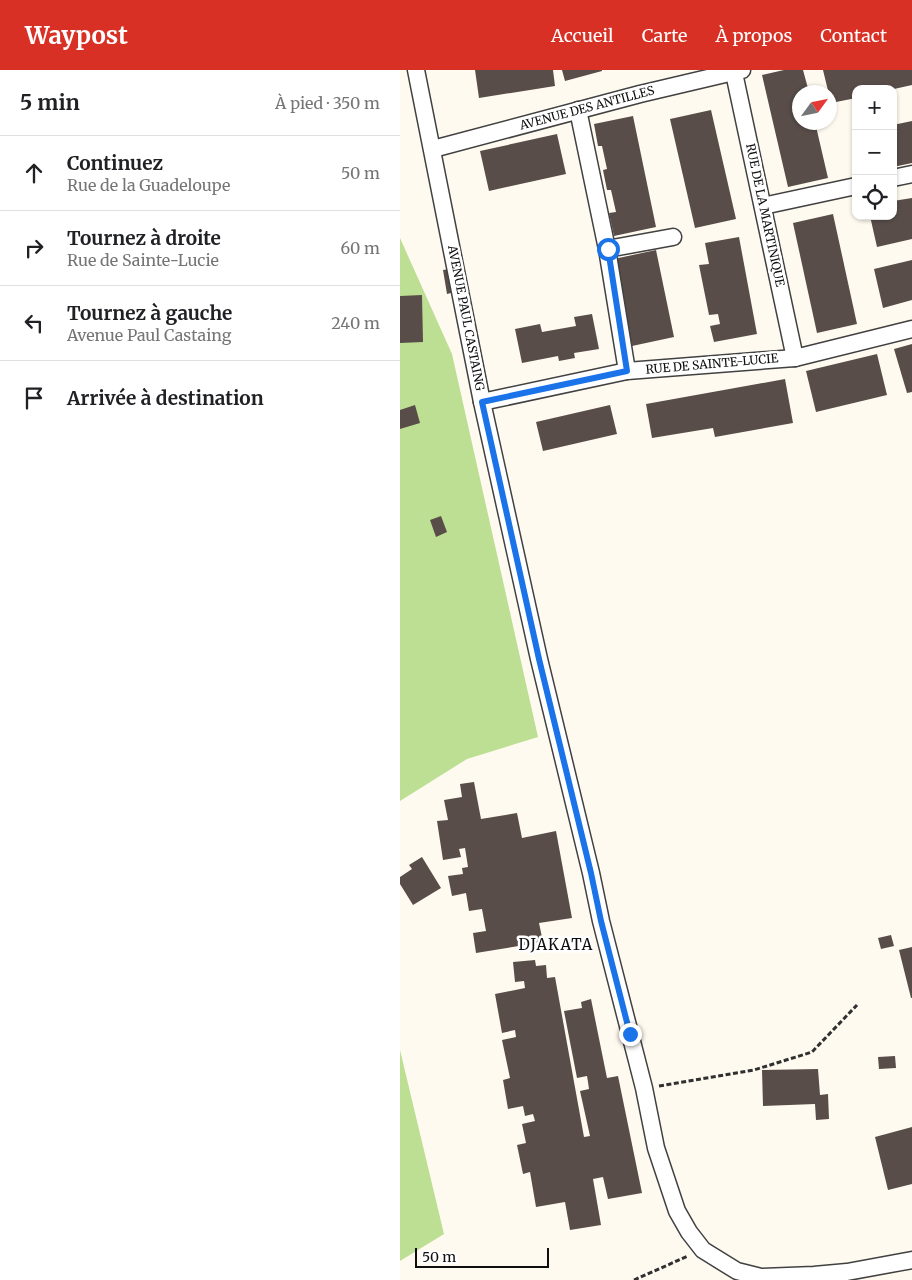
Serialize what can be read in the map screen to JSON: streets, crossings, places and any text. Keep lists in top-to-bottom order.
{
  "streets": {
    "street": [
      "AVENUE DES ANTILLES",
      "RUE DE LA MARTINIQUE",
      "AVENUE PAUL CASTAING",
      "RUE DE SAINTE-LUCIE"
    ]
  },
  "crossings": [
    ["AVENUE DES ANTILLES", "RUE DE LA MARTINIQUE"],
    ["AVENUE DES ANTILLES", "AVENUE PAUL CASTAING"],
    ["RUE DE LA MARTINIQUE", "RUE DE SAINTE-LUCIE"],
    ["AVENUE PAUL CASTAING", "RUE DE SAINTE-LUCIE"]
  ],
  "districts": ["DJAKATA"],
  "scale_bar": "50 m",
  "north": "top right",
  "page": {
    "header": "Waypost",
    "nav": [
      "Accueil",
      "Carte",
      "À propos",
      "Contact"
    ],
    "heading": ["5 min", "À pied · 350 m"],
    "map_buttons": ["+", "−"],
    "list": [
      ["Continuez", "Rue de la Guadeloupe", "50 m"],
      ["Tournez à droite", "Rue de Sainte-Lucie", "60 m"],
      ["Tournez à gauche", "Avenue Paul Castaing", "240 m"],
      "Arrivée à destination"
    ],
    "scale": "50 m"
  }
}
